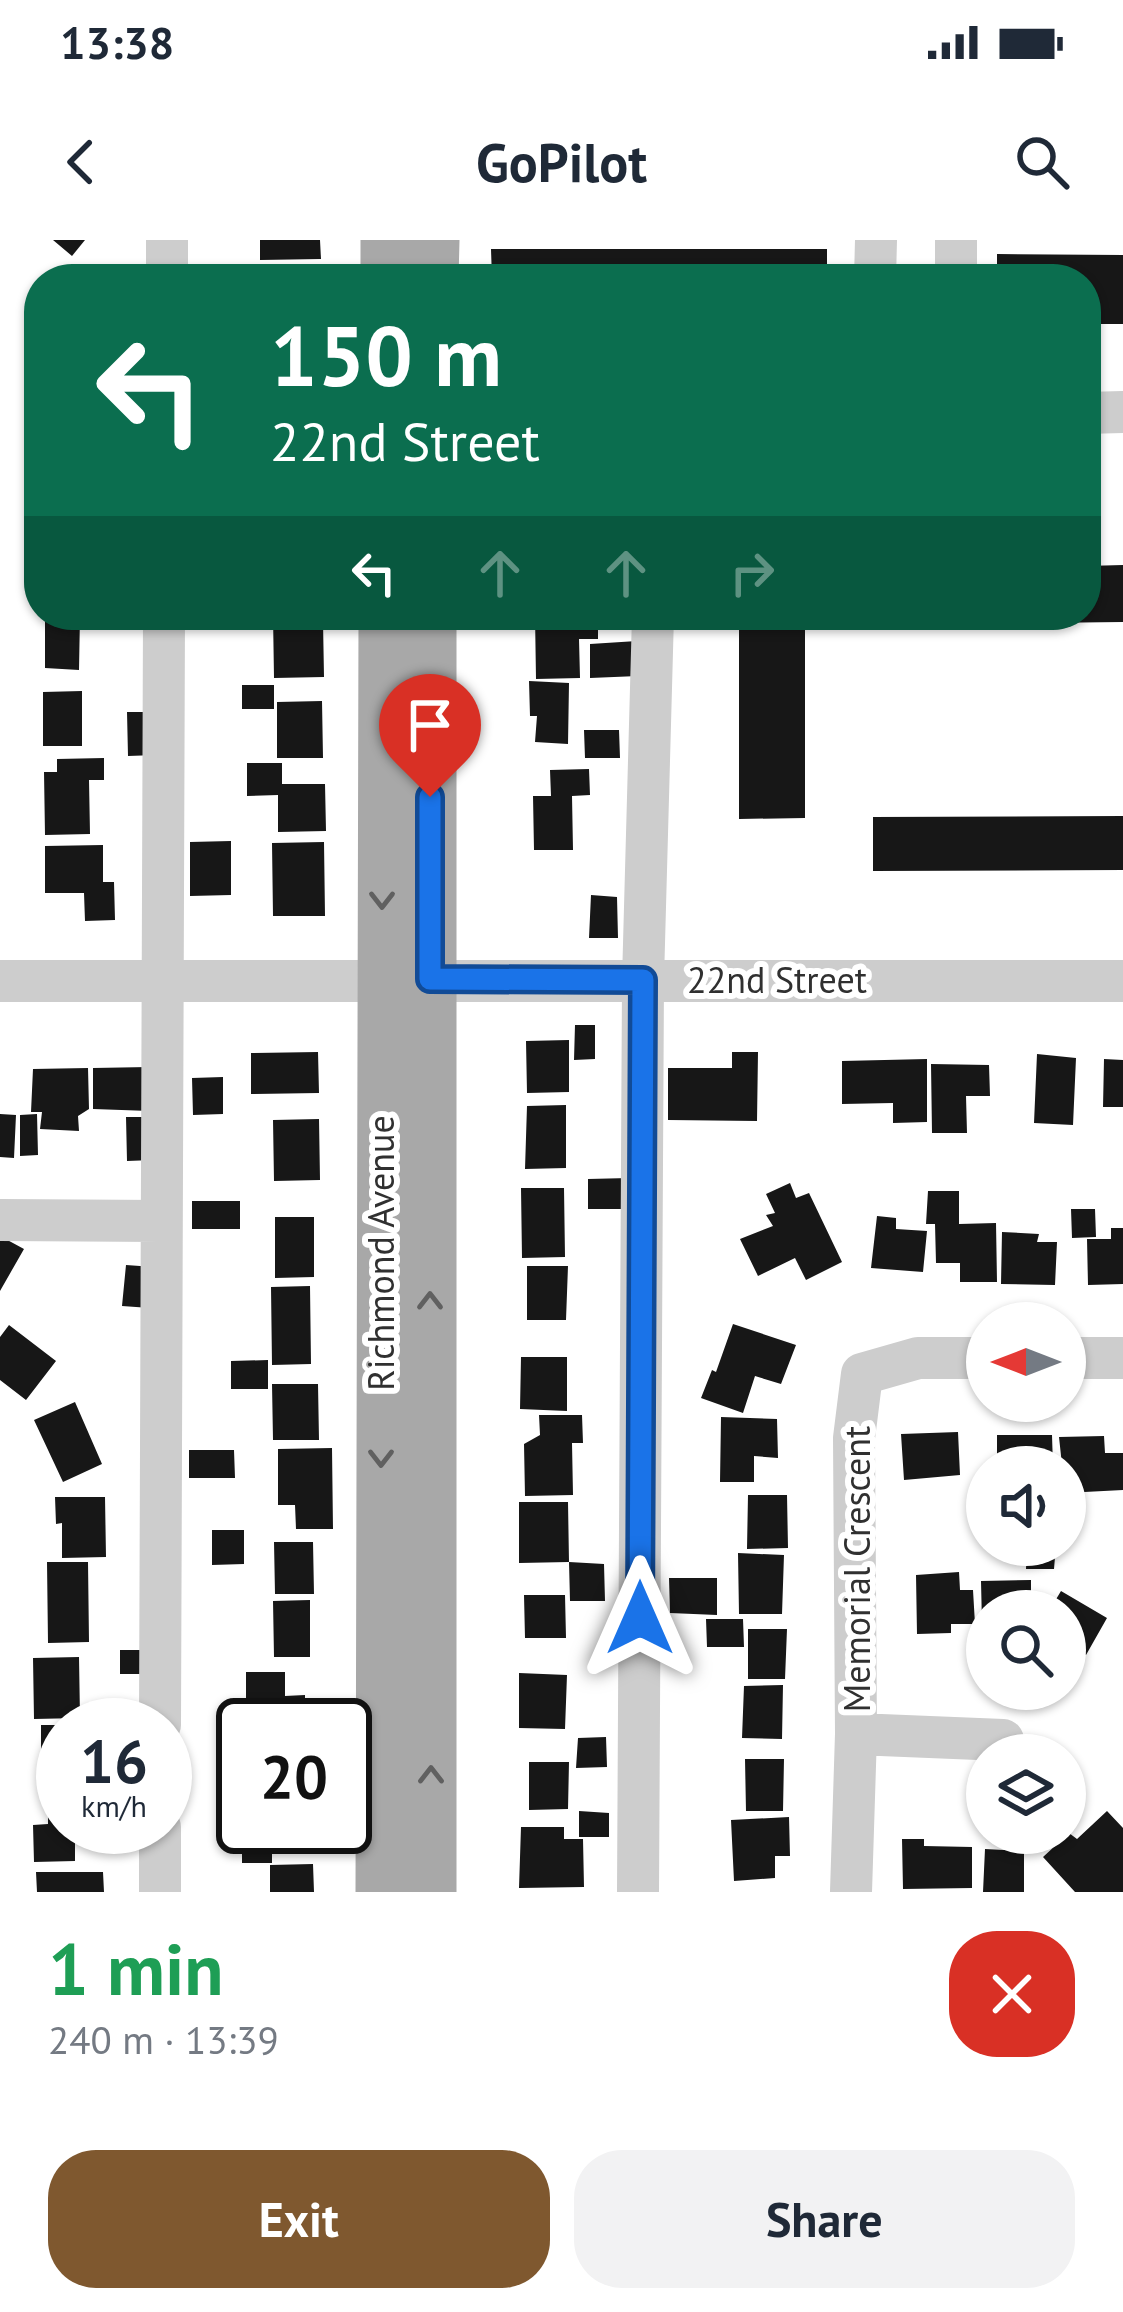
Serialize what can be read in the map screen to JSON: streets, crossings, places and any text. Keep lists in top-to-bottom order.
{
  "streets": {
    "main road": ["Richmond Avenue"],
    "street": ["22nd Street", "Memorial Crescent"]
  },
  "crossings": [
    ["22nd Street", "Richmond Avenue"]
  ],
  "north": "left",
  "page": {
    "status": "13:38",
    "header": "GoPilot",
    "turn": ["150 m", "22nd Street"],
    "speed": "16 km/h",
    "limit": "20",
    "heading": ["1 min", "240 m · 13:39"],
    "buttons": ["Exit", "Share"]
  }
}
